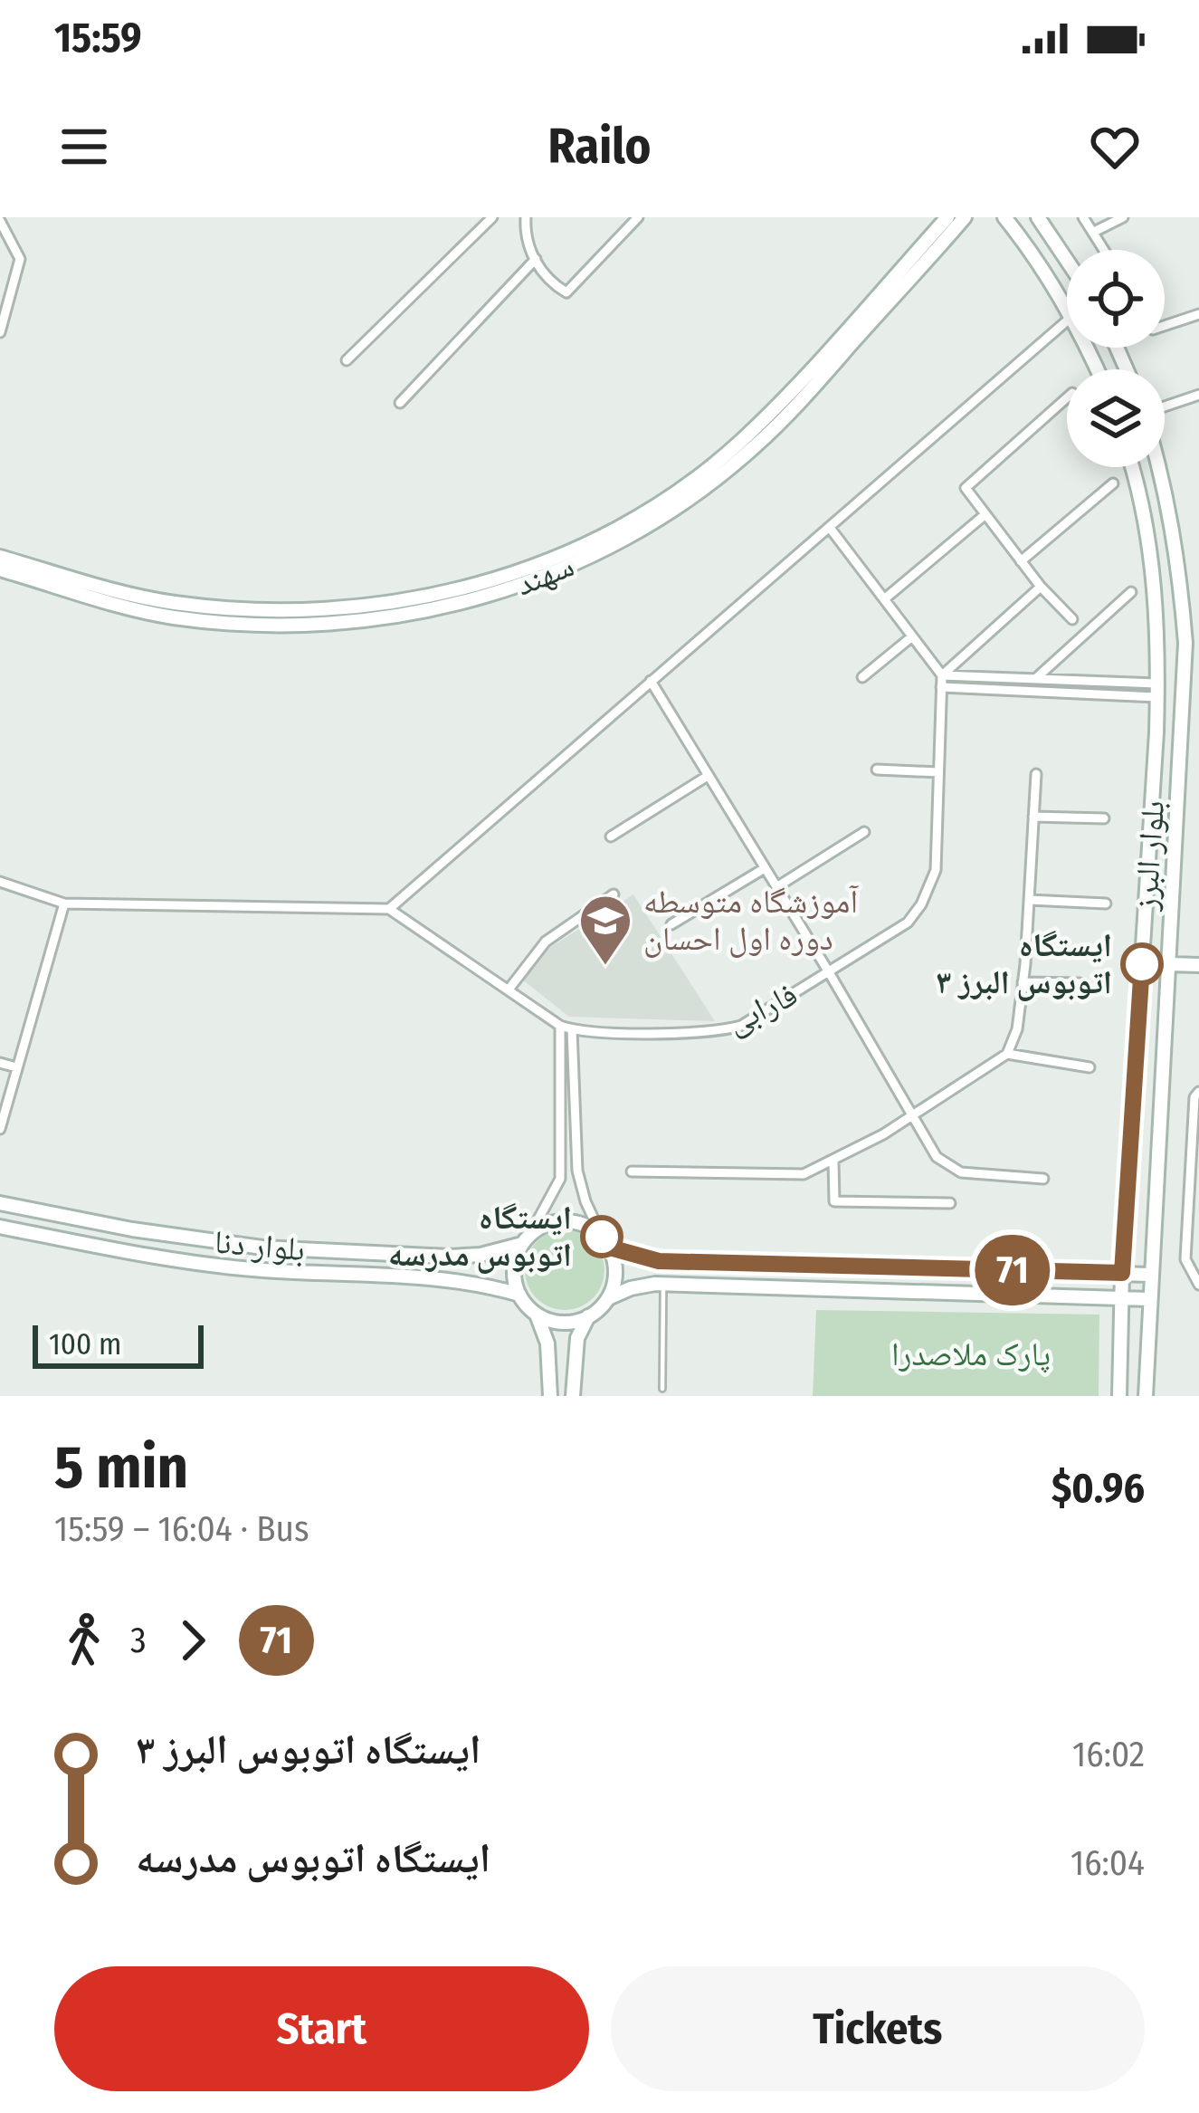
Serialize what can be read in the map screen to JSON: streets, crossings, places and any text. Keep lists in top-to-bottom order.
{
  "streets": {
    "main road": ["سهند", "بلوار البرز", "بلوار دنا"],
    "street": ["فارابی"]
  },
  "parks": ["پارک ملاصدرا"],
  "places": {
    "other": ["ایستگاه اتوبوس البرز ۳", "ایستگاه اتوبوس مدرسه"],
    "school or university": ["آموزشگاه متوسطه دوره اول احسان"]
  },
  "lines": ["bus line 71"],
  "scale_bar": "100 m",
  "page": {
    "status": "15:59",
    "header": "Railo",
    "on_map": "71",
    "scale": "100 m",
    "heading": ["5 min", "15:59 – 16:04 · Bus", "$0.96"],
    "legs": ["3", "71"],
    "list": [
      {
        "name": "ایستگاه اتوبوس البرز ۳",
        "value": "16:02"
      },
      {
        "name": "ایستگاه اتوبوس مدرسه",
        "value": "16:04"
      }
    ],
    "buttons": ["Start", "Tickets"]
  }
}
